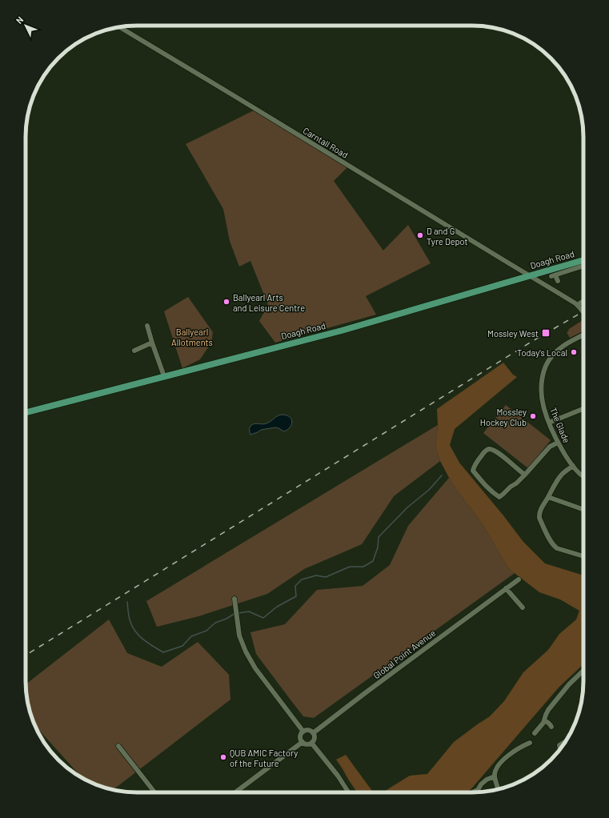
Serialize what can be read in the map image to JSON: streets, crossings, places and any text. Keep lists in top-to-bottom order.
{
  "streets": {
    "main road": ["Doagh Road"],
    "street": ["Carntall Road", "The Glade", "Global Point Avenue"]
  },
  "crossings": [
    ["Carntall Road", "Doagh Road"]
  ],
  "parks": ["Ballyearl Allotments"],
  "places": {
    "other": [
      "D and G Tyre Depot",
      "Ballyearl Arts and Leisure Centre",
      "Today's Local",
      "Mossley Hockey Club",
      "QUB AMIC Factory of the Future"
    ],
    "transit": ["Mossley West"]
  },
  "north": "top left"
}
